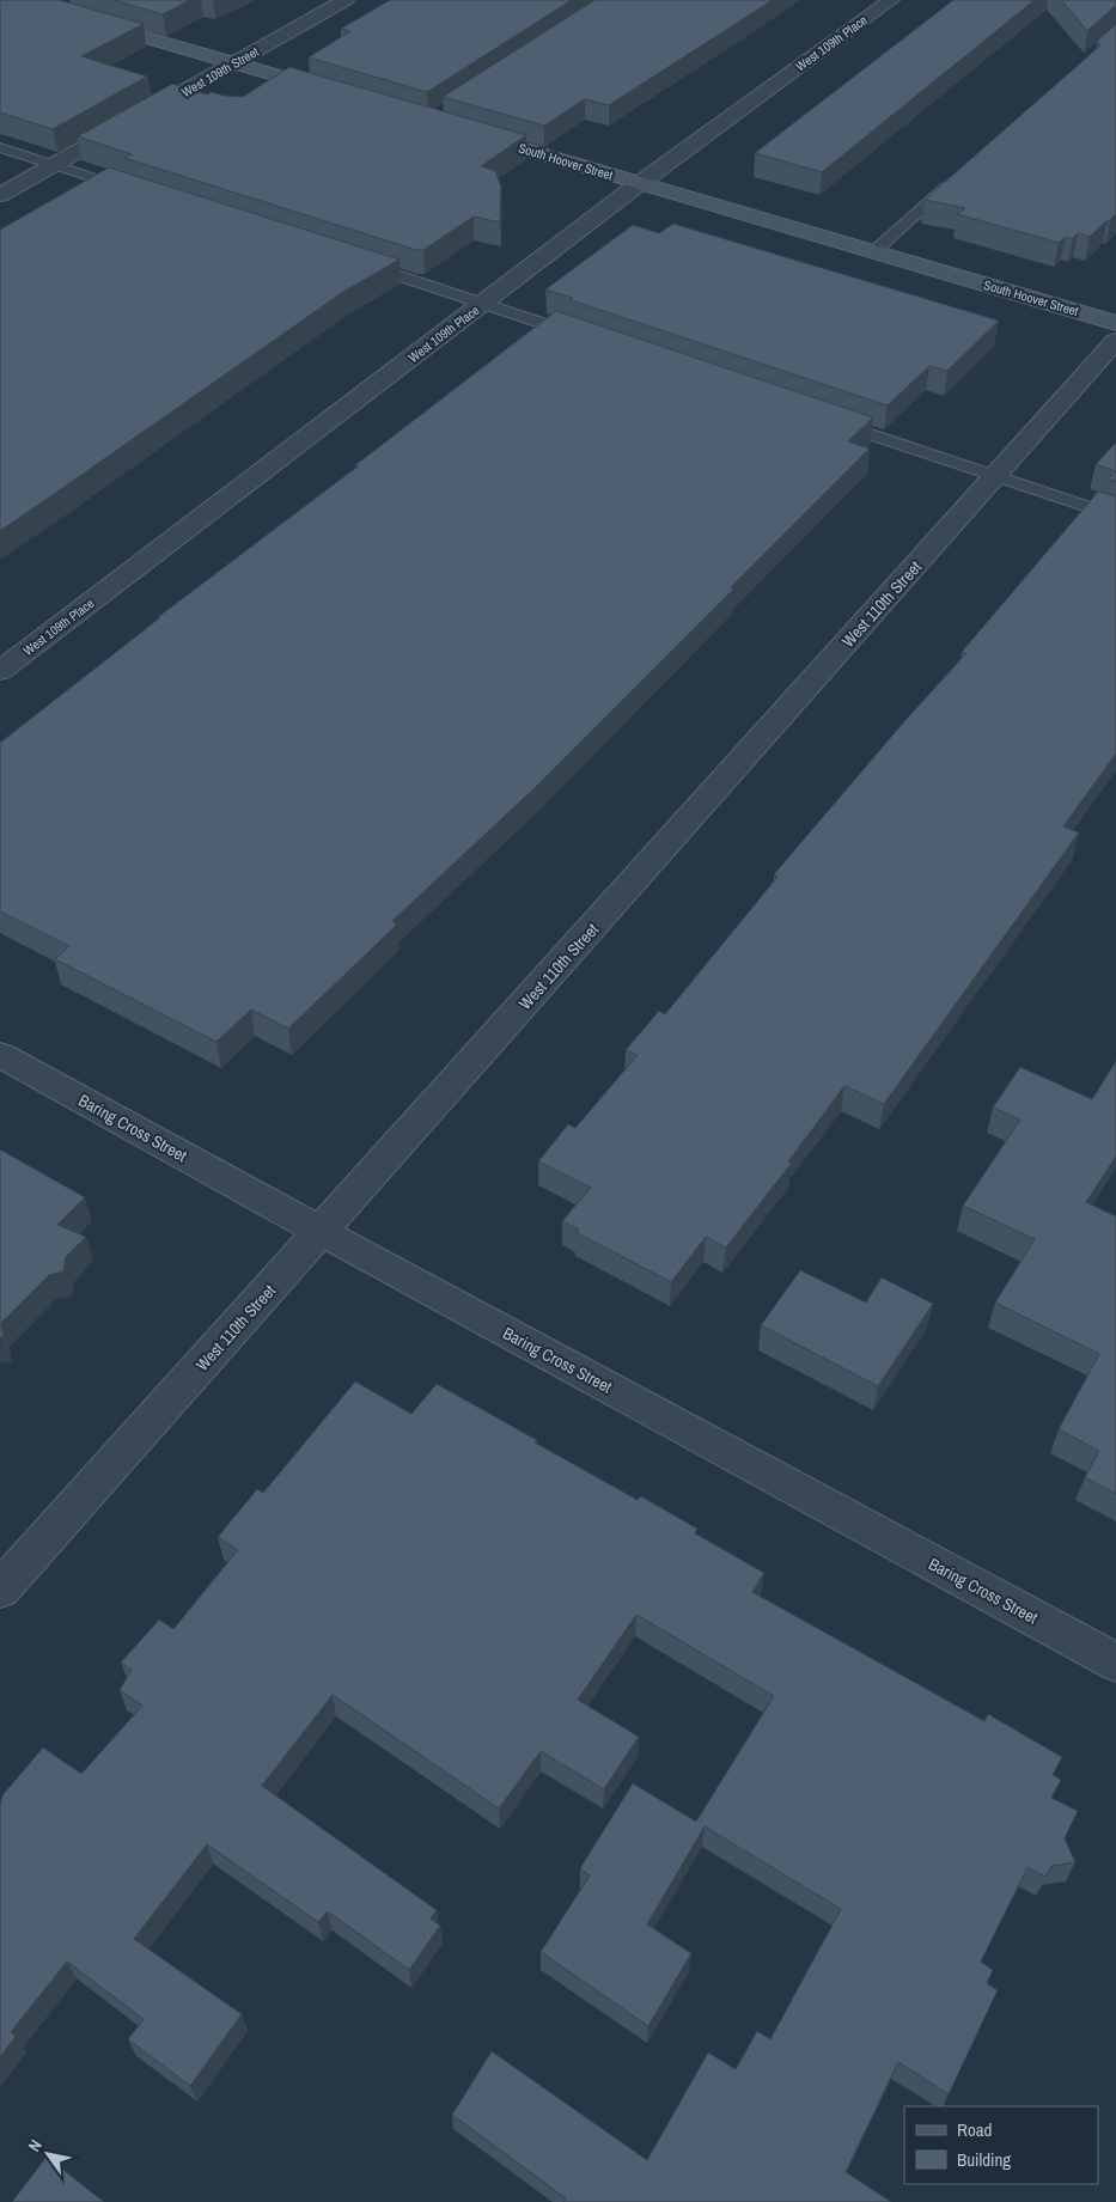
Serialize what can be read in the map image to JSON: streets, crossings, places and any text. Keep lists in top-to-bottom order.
{
  "streets": {
    "street": [
      "West 109th Place",
      "West 109th Street",
      "South Hoover Street",
      "West 110th Street",
      "Baring Cross Street"
    ]
  },
  "crossings": [
    ["West 109th Place", "South Hoover Street"],
    ["West 110th Street", "Baring Cross Street"]
  ],
  "legend": ["Road", "Building"],
  "north": "top left"
}
